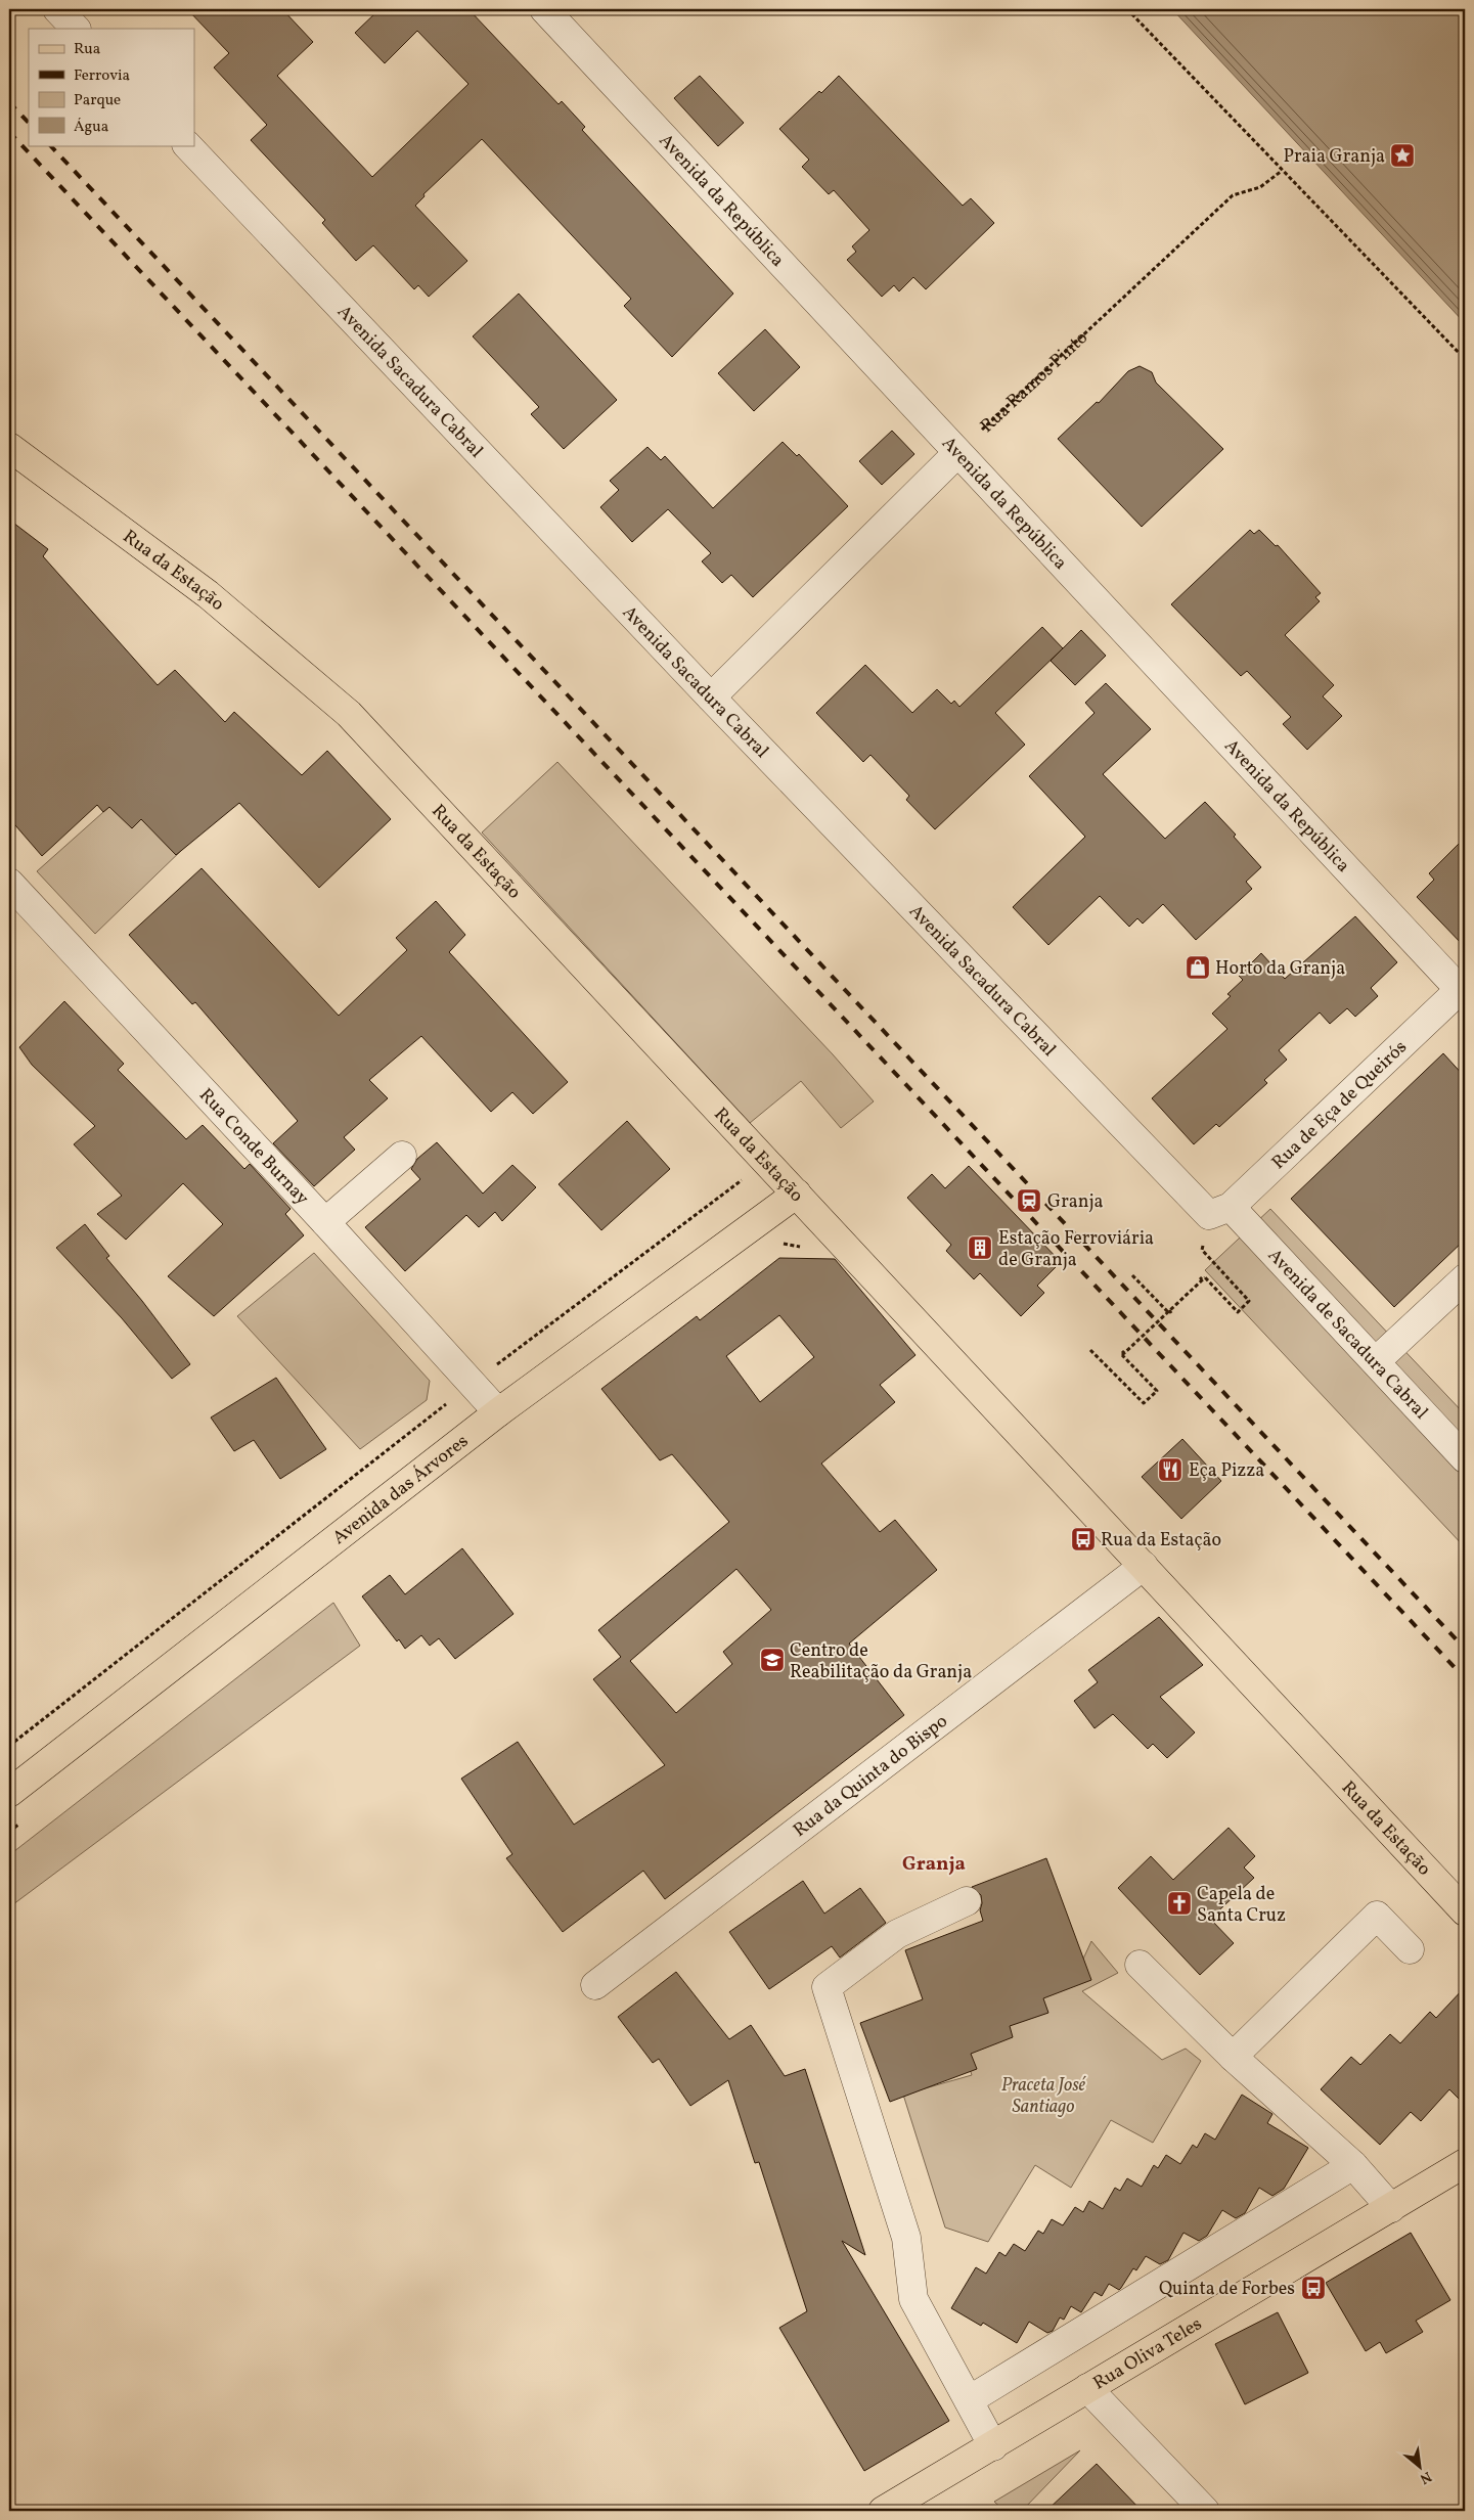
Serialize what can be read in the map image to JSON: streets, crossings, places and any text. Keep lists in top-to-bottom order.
{
  "streets": {
    "main road": ["Rua da Estação", "Avenida das Árvores", "Rua Oliva Teles"],
    "street": [
      "Avenida da República",
      "Avenida Sacadura Cabral",
      "Rua de Eça de Queirós",
      "Rua Conde Burnay",
      "Avenida de Sacadura Cabral",
      "Rua da Quinta do Bispo"
    ],
    "path": ["Rua Ramos Pinto"]
  },
  "crossings": [
    ["Avenida da República", "Rua Ramos Pinto"],
    ["Avenida da República", "Rua de Eça de Queirós"],
    ["Avenida Sacadura Cabral", "Rua de Eça de Queirós"],
    ["Avenida Sacadura Cabral", "Avenida de Sacadura Cabral"],
    ["Rua da Estação", "Avenida das Árvores"],
    ["Rua da Estação", "Rua da Quinta do Bispo"],
    ["Rua de Eça de Queirós", "Avenida de Sacadura Cabral"],
    ["Rua Conde Burnay", "Avenida das Árvores"]
  ],
  "districts": ["Granja"],
  "parks": ["Praceta José Santiago"],
  "places": {
    "place": ["Praia Granja"],
    "shop": ["Horto da Granja"],
    "station": ["Granja"],
    "building": ["Estação Ferroviária de Granja"],
    "restaurant": ["Eça Pizza"],
    "bus stop": ["Rua da Estação", "Quinta de Forbes"],
    "school or university": ["Centro de Reabilitação da Granja"],
    "church": ["Capela de Santa Cruz"]
  },
  "legend": [
    "Rua",
    "Ferrovia",
    "Parque",
    "Água"
  ],
  "north": "bottom right"
}
